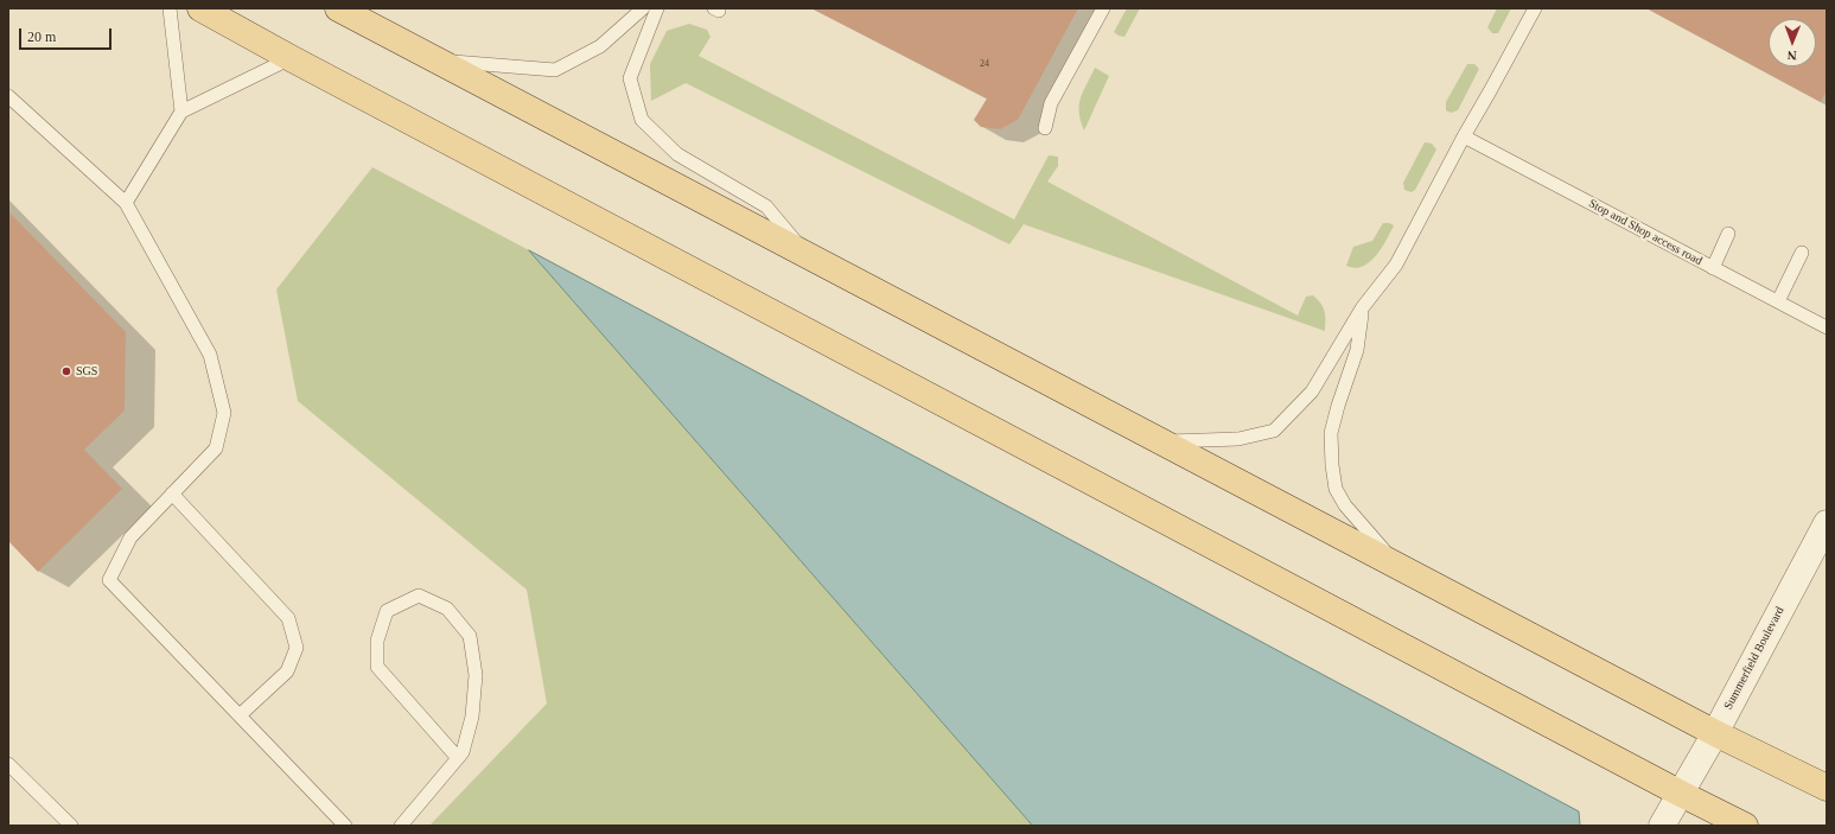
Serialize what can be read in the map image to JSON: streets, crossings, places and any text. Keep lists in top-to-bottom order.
{
  "streets": {
    "street": ["Summerfield Boulevard"],
    "lane": ["Stop and Shop access road"]
  },
  "places": ["SGS"],
  "house_numbers": ["24"],
  "scale_bar": "20 m",
  "north": "bottom"
}
